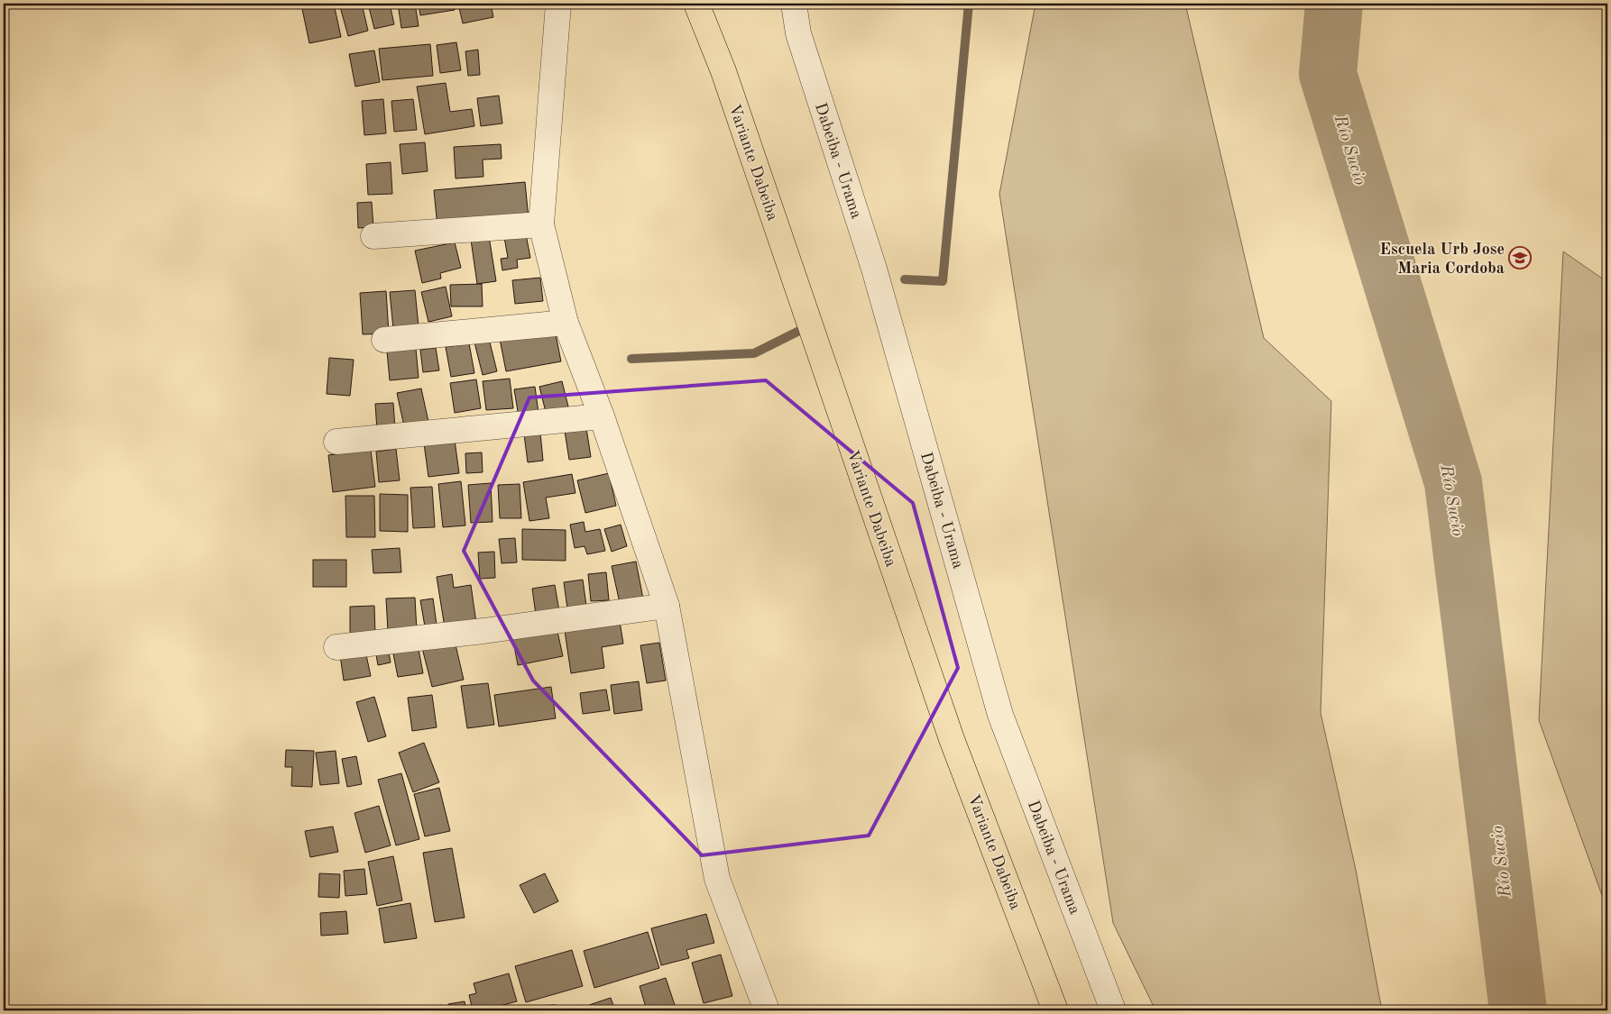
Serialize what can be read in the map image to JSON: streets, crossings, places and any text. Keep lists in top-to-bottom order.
{
  "streets": {
    "highway": ["Variante Dabeiba"],
    "street": ["Dabeiba - Urama"]
  },
  "water": ["Río Sucio"],
  "places": {
    "school or university": ["Escuela Urb Jose Maria Cordoba"]
  }
}
